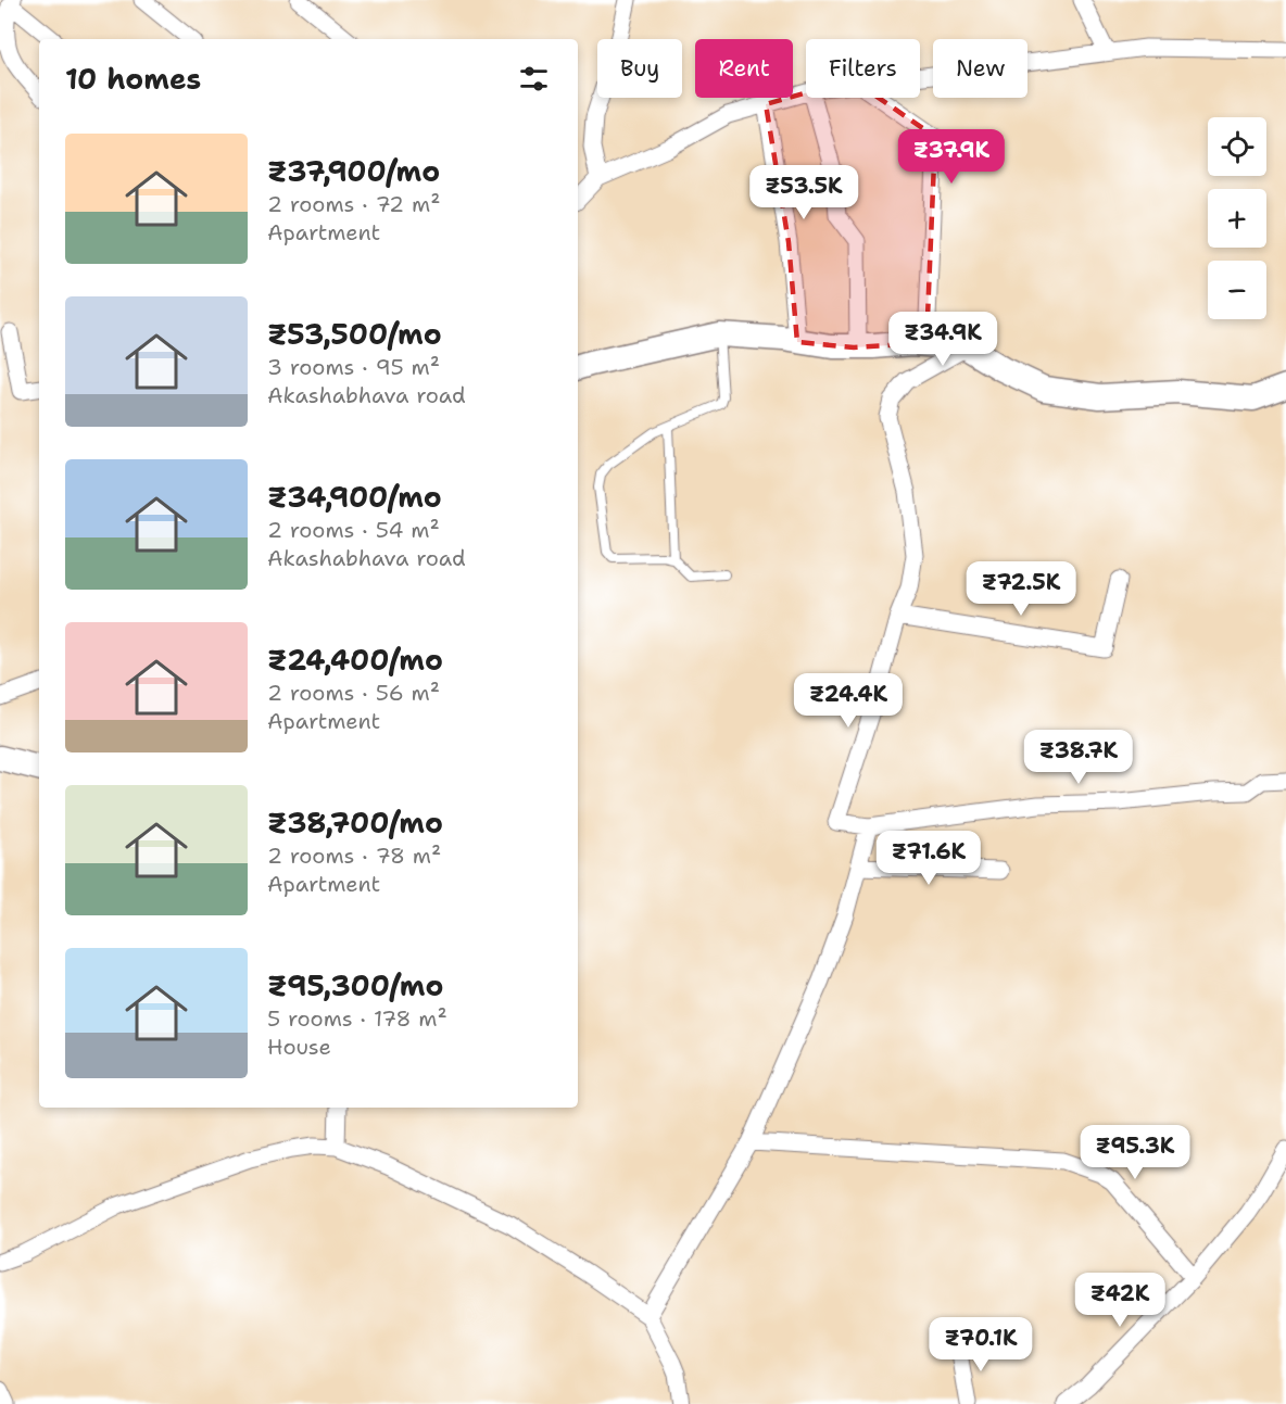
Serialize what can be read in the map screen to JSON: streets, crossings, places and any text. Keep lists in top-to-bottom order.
{
  "page": {
    "chip": [
      "Buy",
      "Rent",
      "Filters",
      "New"
    ],
    "heading": "10 homes",
    "map_buttons": ["+", "−"],
    "list": [
      {
        "name": "₹37,900/mo",
        "note": "2 rooms · 72 m² · Apartment"
      },
      {
        "name": "₹53,500/mo",
        "note": "3 rooms · 95 m² · Akashabhava road"
      },
      {
        "name": "₹34,900/mo",
        "note": "2 rooms · 54 m² · Akashabhava road"
      },
      {
        "name": "₹24,400/mo",
        "note": "2 rooms · 56 m² · Apartment"
      },
      {
        "name": "₹38,700/mo",
        "note": "2 rooms · 78 m² · Apartment"
      },
      {
        "name": "₹95,300/mo",
        "note": "5 rooms · 178 m² · House"
      }
    ],
    "price": [
      "₹37.9K",
      "₹53.5K",
      "₹34.9K",
      "₹72.5K",
      "₹24.4K",
      "₹38.7K",
      "₹71.6K",
      "₹95.3K",
      "₹42K",
      "₹70.1K"
    ]
  }
}
